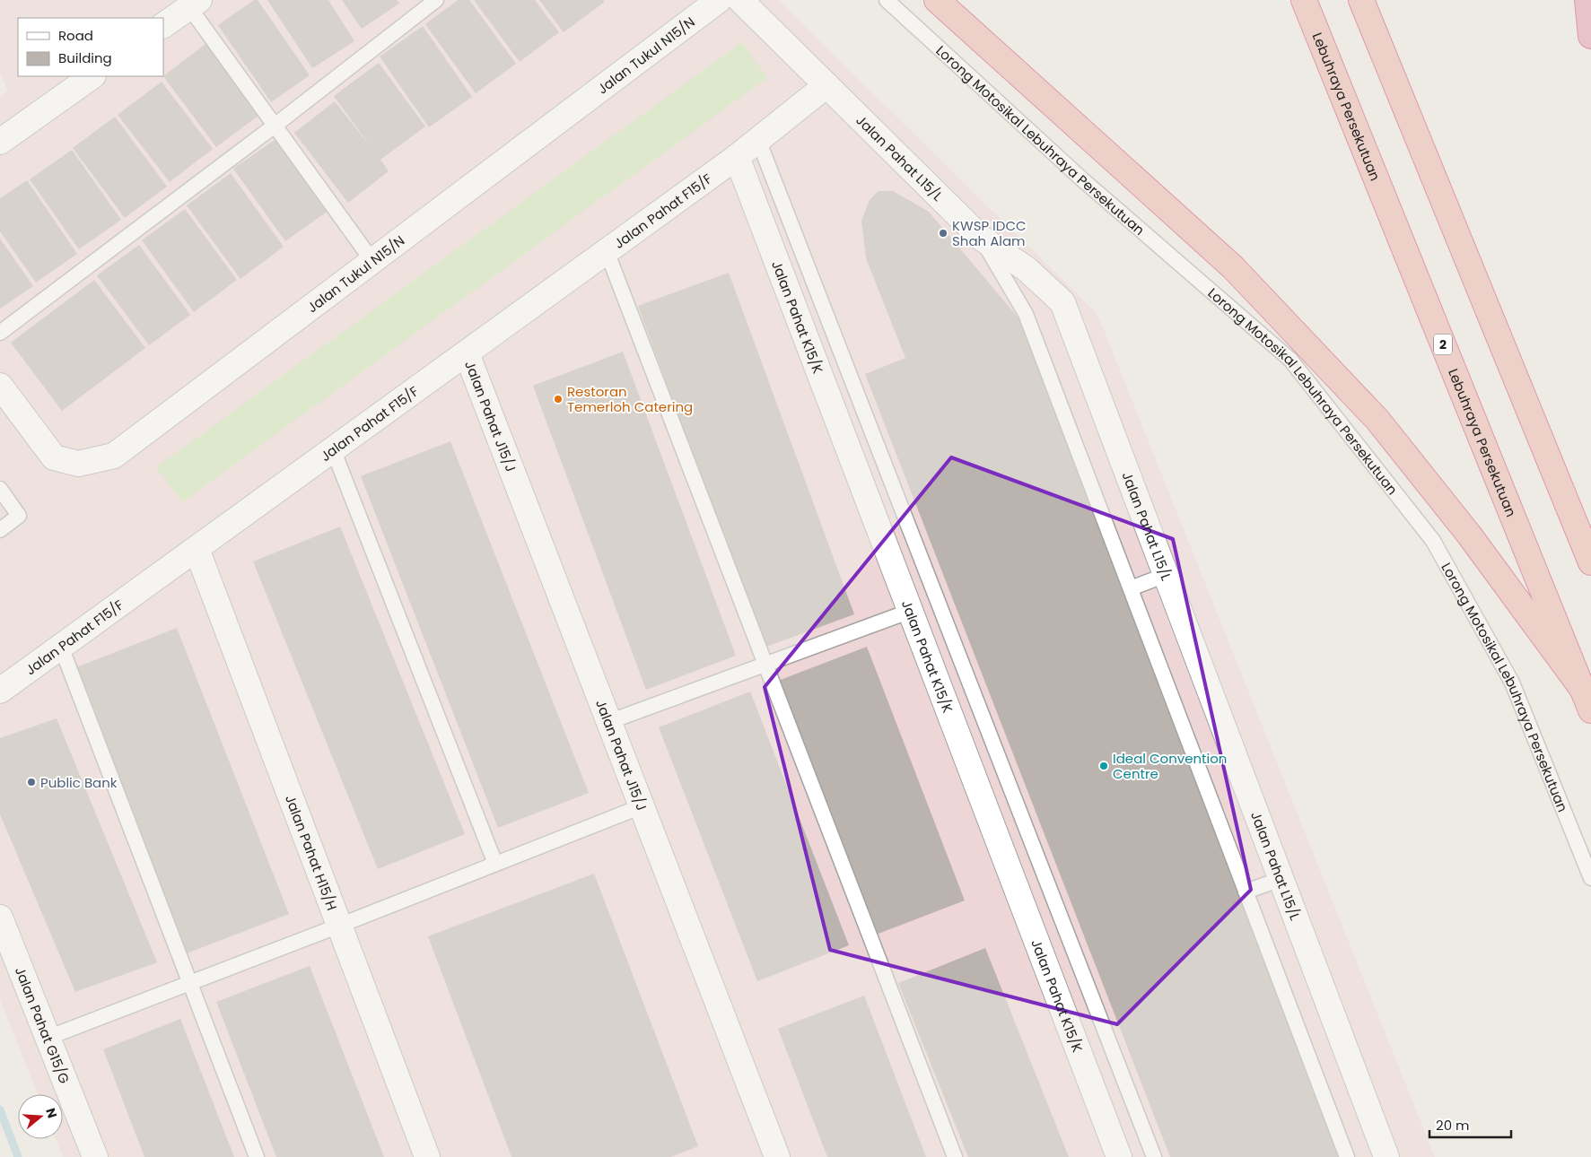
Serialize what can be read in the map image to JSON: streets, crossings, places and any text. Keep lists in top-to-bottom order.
{
  "streets": {
    "highway": ["Lebuhraya Persekutuan", "2"],
    "street": [
      "Jalan Tukul N15/N",
      "Jalan Pahat L15/L",
      "Jalan Pahat F15/F",
      "Jalan Pahat K15/K",
      "Jalan Pahat J15/J",
      "Jalan Pahat H15/H",
      "Jalan Pahat G15/G"
    ],
    "lane": ["Lorong Motosikal Lebuhraya Persekutuan"]
  },
  "crossings": [
    ["Jalan Pahat F15/F", "Jalan Pahat K15/K"],
    ["Jalan Pahat F15/F", "Jalan Pahat J15/J"],
    ["Jalan Pahat F15/F", "Jalan Pahat H15/H"]
  ],
  "places": [
    "KWSP IDCC Shah Alam",
    "Restoran Temerloh Catering",
    "Ideal Convention Centre",
    "Public Bank"
  ],
  "legend": ["Road", "Building"],
  "scale_bar": "20 m",
  "north": "right"
}
